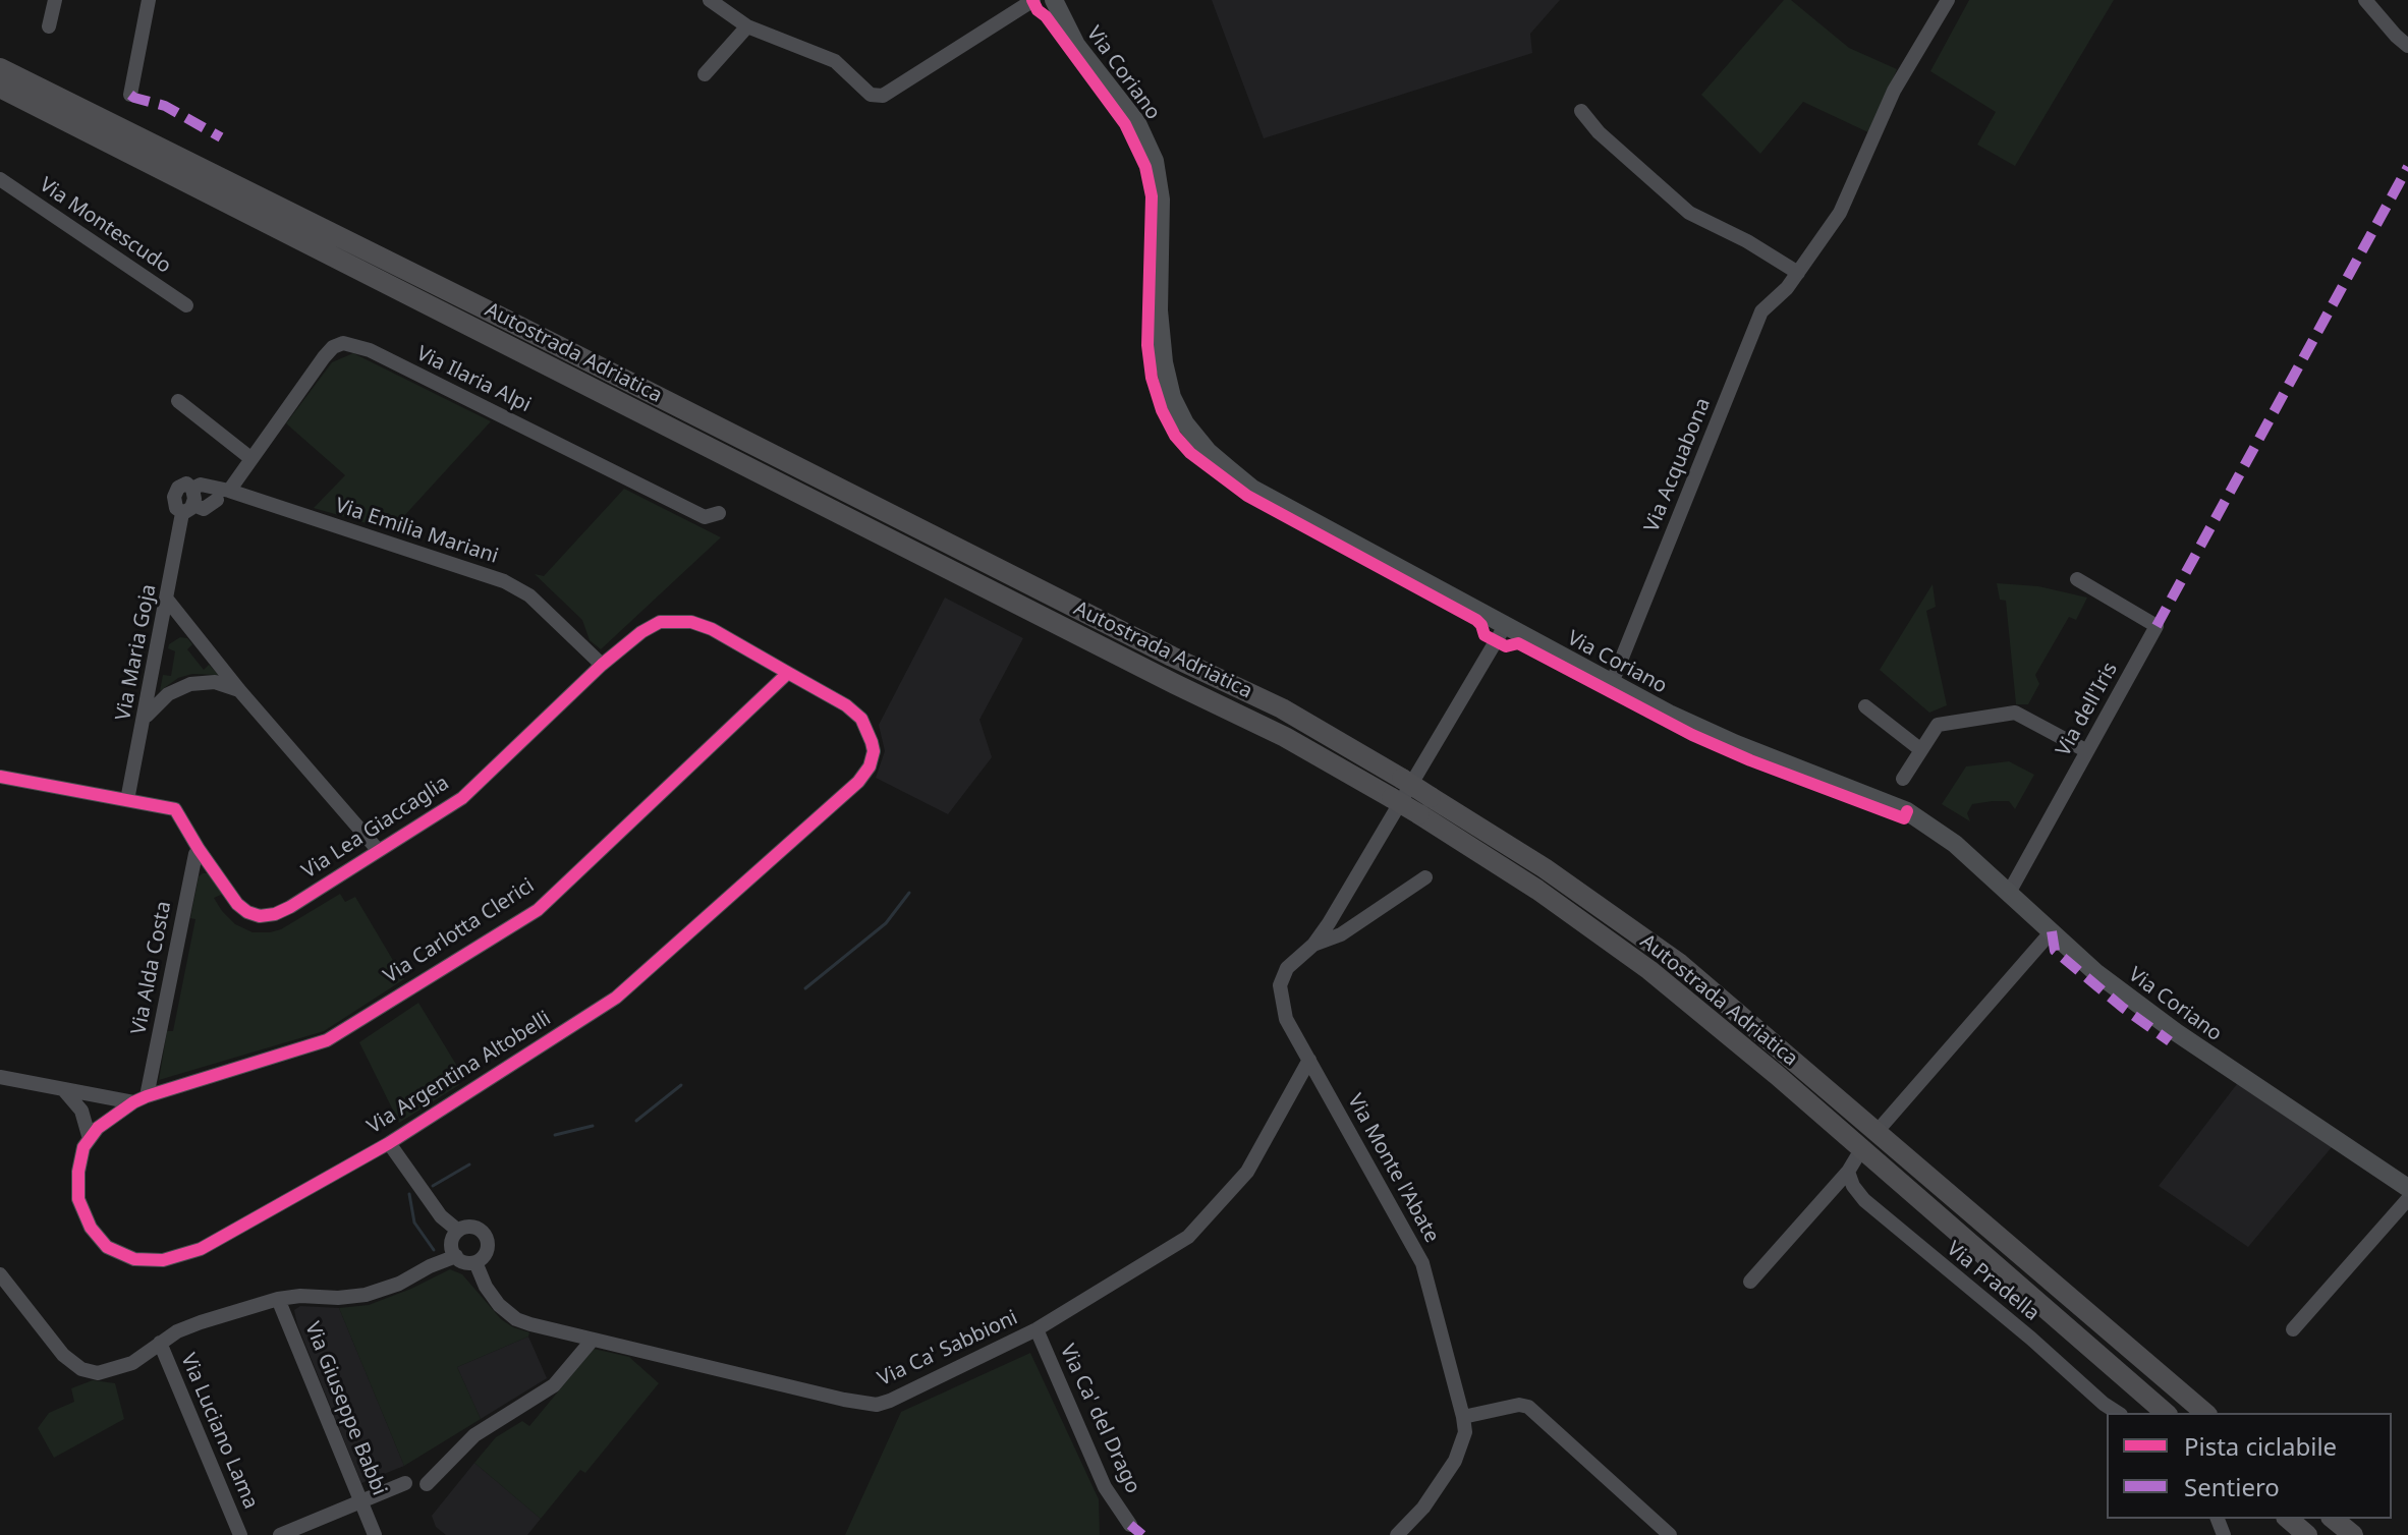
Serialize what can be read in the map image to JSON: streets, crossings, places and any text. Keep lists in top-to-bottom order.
{
  "streets": {
    "highway": ["Autostrada Adriatica"],
    "main road": ["Via Coriano"],
    "street": [
      "Via Montescudo",
      "Via Ilaria Alpi",
      "Via Acquabona",
      "Via Emilia Mariani",
      "Via Maria Goja",
      "Via dell'Iris",
      "Via Lea Giaccaglia",
      "Via Carlotta Clerici",
      "Via Alda Costa",
      "Via Argentina Altobelli",
      "Via Monte l'Abate",
      "Via Pradella",
      "Via Ca' Sabbioni",
      "Via Giuseppe Babbi",
      "Via Ca' del Drago",
      "Via Luciano Lama"
    ]
  },
  "crossings": [
    ["Via Coriano", "Via Acquabona"],
    ["Via Coriano", "Via dell'Iris"],
    ["Via Coriano", "Via Monte l'Abate"],
    ["Via Ilaria Alpi", "Via Emilia Mariani"],
    ["Via Emilia Mariani", "Via Maria Goja"],
    ["Via Emilia Mariani", "Via Lea Giaccaglia"],
    ["Via Maria Goja", "Via Lea Giaccaglia"],
    ["Via Lea Giaccaglia", "Via Carlotta Clerici"],
    ["Via Lea Giaccaglia", "Via Alda Costa"],
    ["Via Lea Giaccaglia", "Via Argentina Altobelli"],
    ["Via Carlotta Clerici", "Via Alda Costa"],
    ["Via Argentina Altobelli", "Via Ca' Sabbioni"],
    ["Via Monte l'Abate", "Via Ca' Sabbioni"],
    ["Via Ca' Sabbioni", "Via Ca' del Drago"]
  ],
  "legend": ["Pista ciclabile", "Sentiero"]
}
